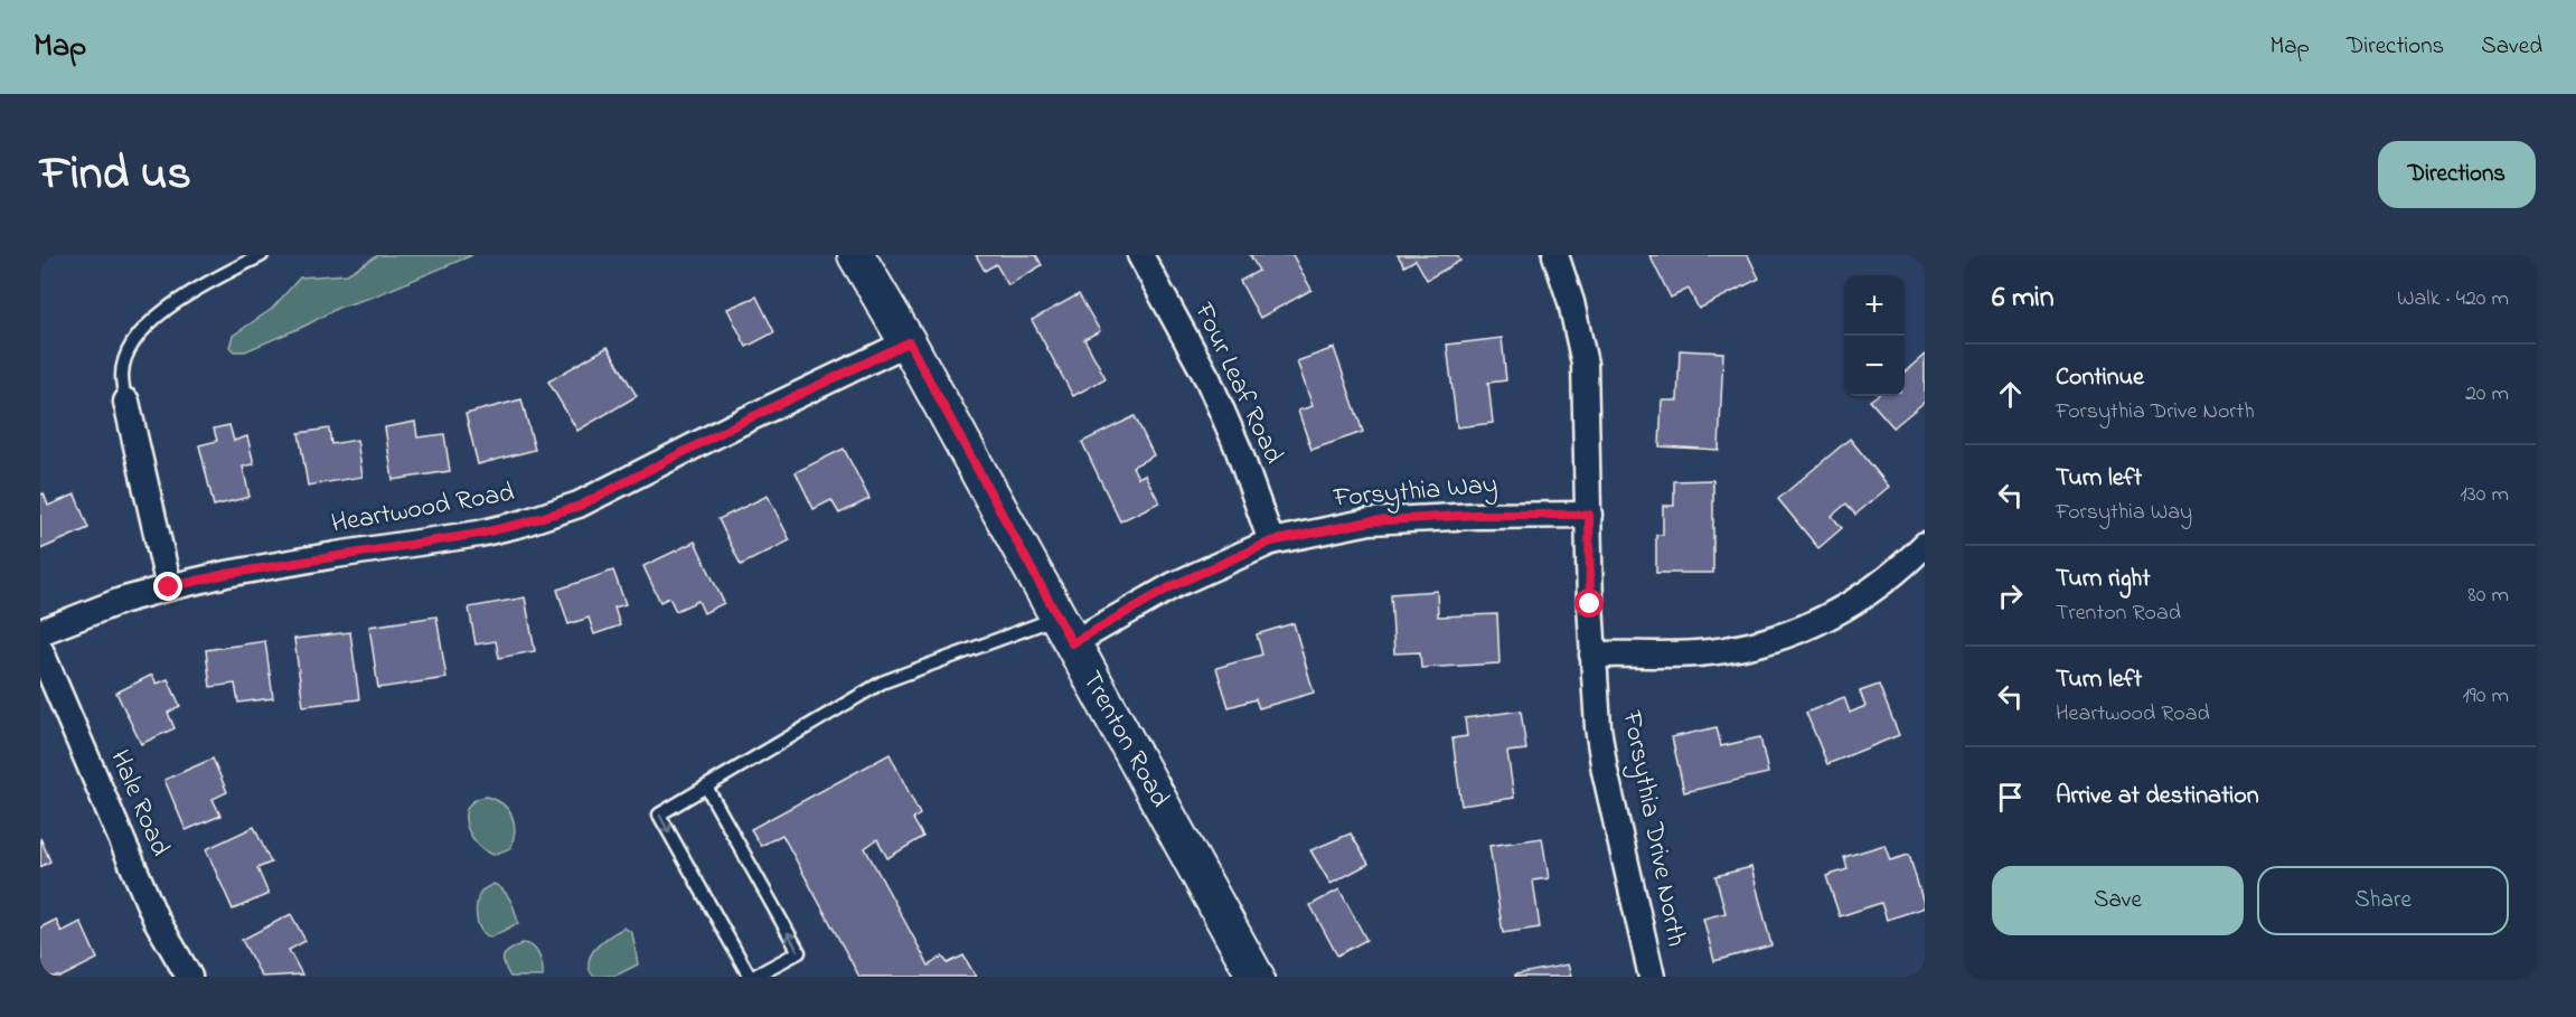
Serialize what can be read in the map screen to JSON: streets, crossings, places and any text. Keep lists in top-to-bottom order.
{
  "streets": {
    "main road": ["Trenton Road"],
    "street": [
      "Four Leaf Road",
      "Forsythia Way",
      "Heartwood Road",
      "Hale Road",
      "Forsythia Drive North"
    ]
  },
  "crossings": [
    ["Four Leaf Road", "Forsythia Way"],
    ["Forsythia Way", "Trenton Road"],
    ["Forsythia Way", "Forsythia Drive North"],
    ["Heartwood Road", "Trenton Road"]
  ],
  "page": {
    "header": "Map",
    "nav": ["Map", "Directions", "Saved"],
    "title": "Find us",
    "buttons": [
      "Directions",
      ["Save", "Share"]
    ],
    "heading": ["6 min", "Walk · 420 m"],
    "map_buttons": ["+", "−"],
    "list": [
      ["Continue", "Forsythia Drive North", "20 m"],
      ["Turn left", "Forsythia Way", "130 m"],
      ["Turn right", "Trenton Road", "80 m"],
      ["Turn left", "Heartwood Road", "190 m"],
      "Arrive at destination"
    ]
  }
}
